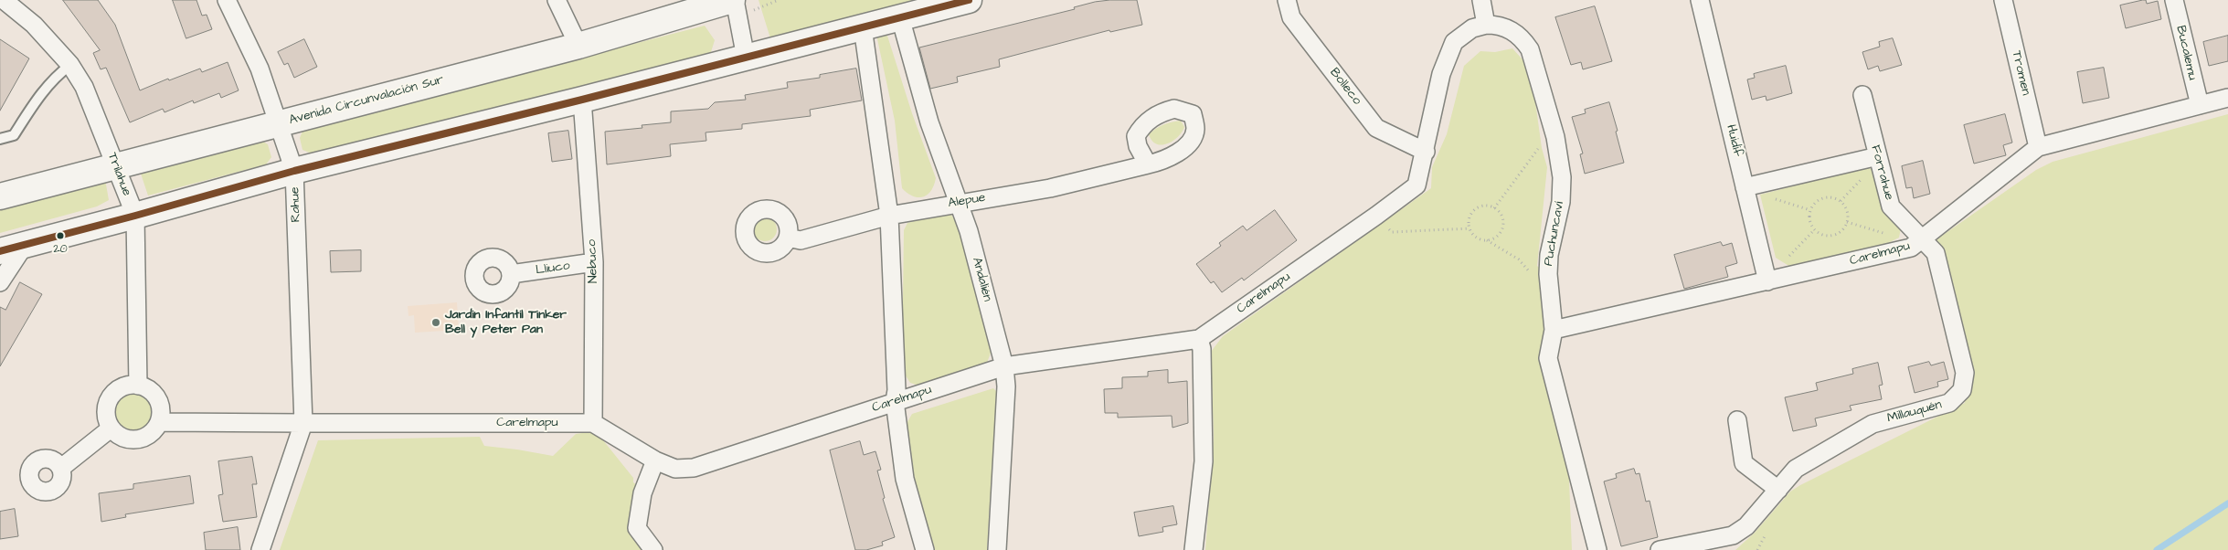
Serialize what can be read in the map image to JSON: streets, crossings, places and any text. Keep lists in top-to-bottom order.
{
  "streets": {
    "main road": ["Avenida Circunvalación Sur"],
    "street": [
      "Bucalemu",
      "Tromen",
      "Bolleco",
      "Huidif",
      "Forrahue",
      "Trilahue",
      "Alepue",
      "Rahue",
      "Puchuncaví",
      "Carelmapu",
      "Nebuco",
      "Lliuco",
      "Andalién",
      "Millauquén"
    ]
  },
  "crossings": [
    ["Bucalemu", "Carelmapu"],
    ["Tromen", "Carelmapu"],
    ["Bolleco", "Carelmapu"],
    ["Avenida Circunvalación Sur", "Trilahue"],
    ["Avenida Circunvalación Sur", "Rahue"],
    ["Huidif", "Carelmapu"],
    ["Forrahue", "Carelmapu"],
    ["Forrahue", "Millauquén"],
    ["Alepue", "Andalién"],
    ["Rahue", "Carelmapu"],
    ["Puchuncaví", "Carelmapu"],
    ["Carelmapu", "Nebuco"],
    ["Carelmapu", "Andalién"],
    ["Carelmapu", "Millauquén"],
    ["Nebuco", "Lliuco"]
  ],
  "places": ["20", "Jardin Infantil Tinker Bell y Peter Pan"]
}
